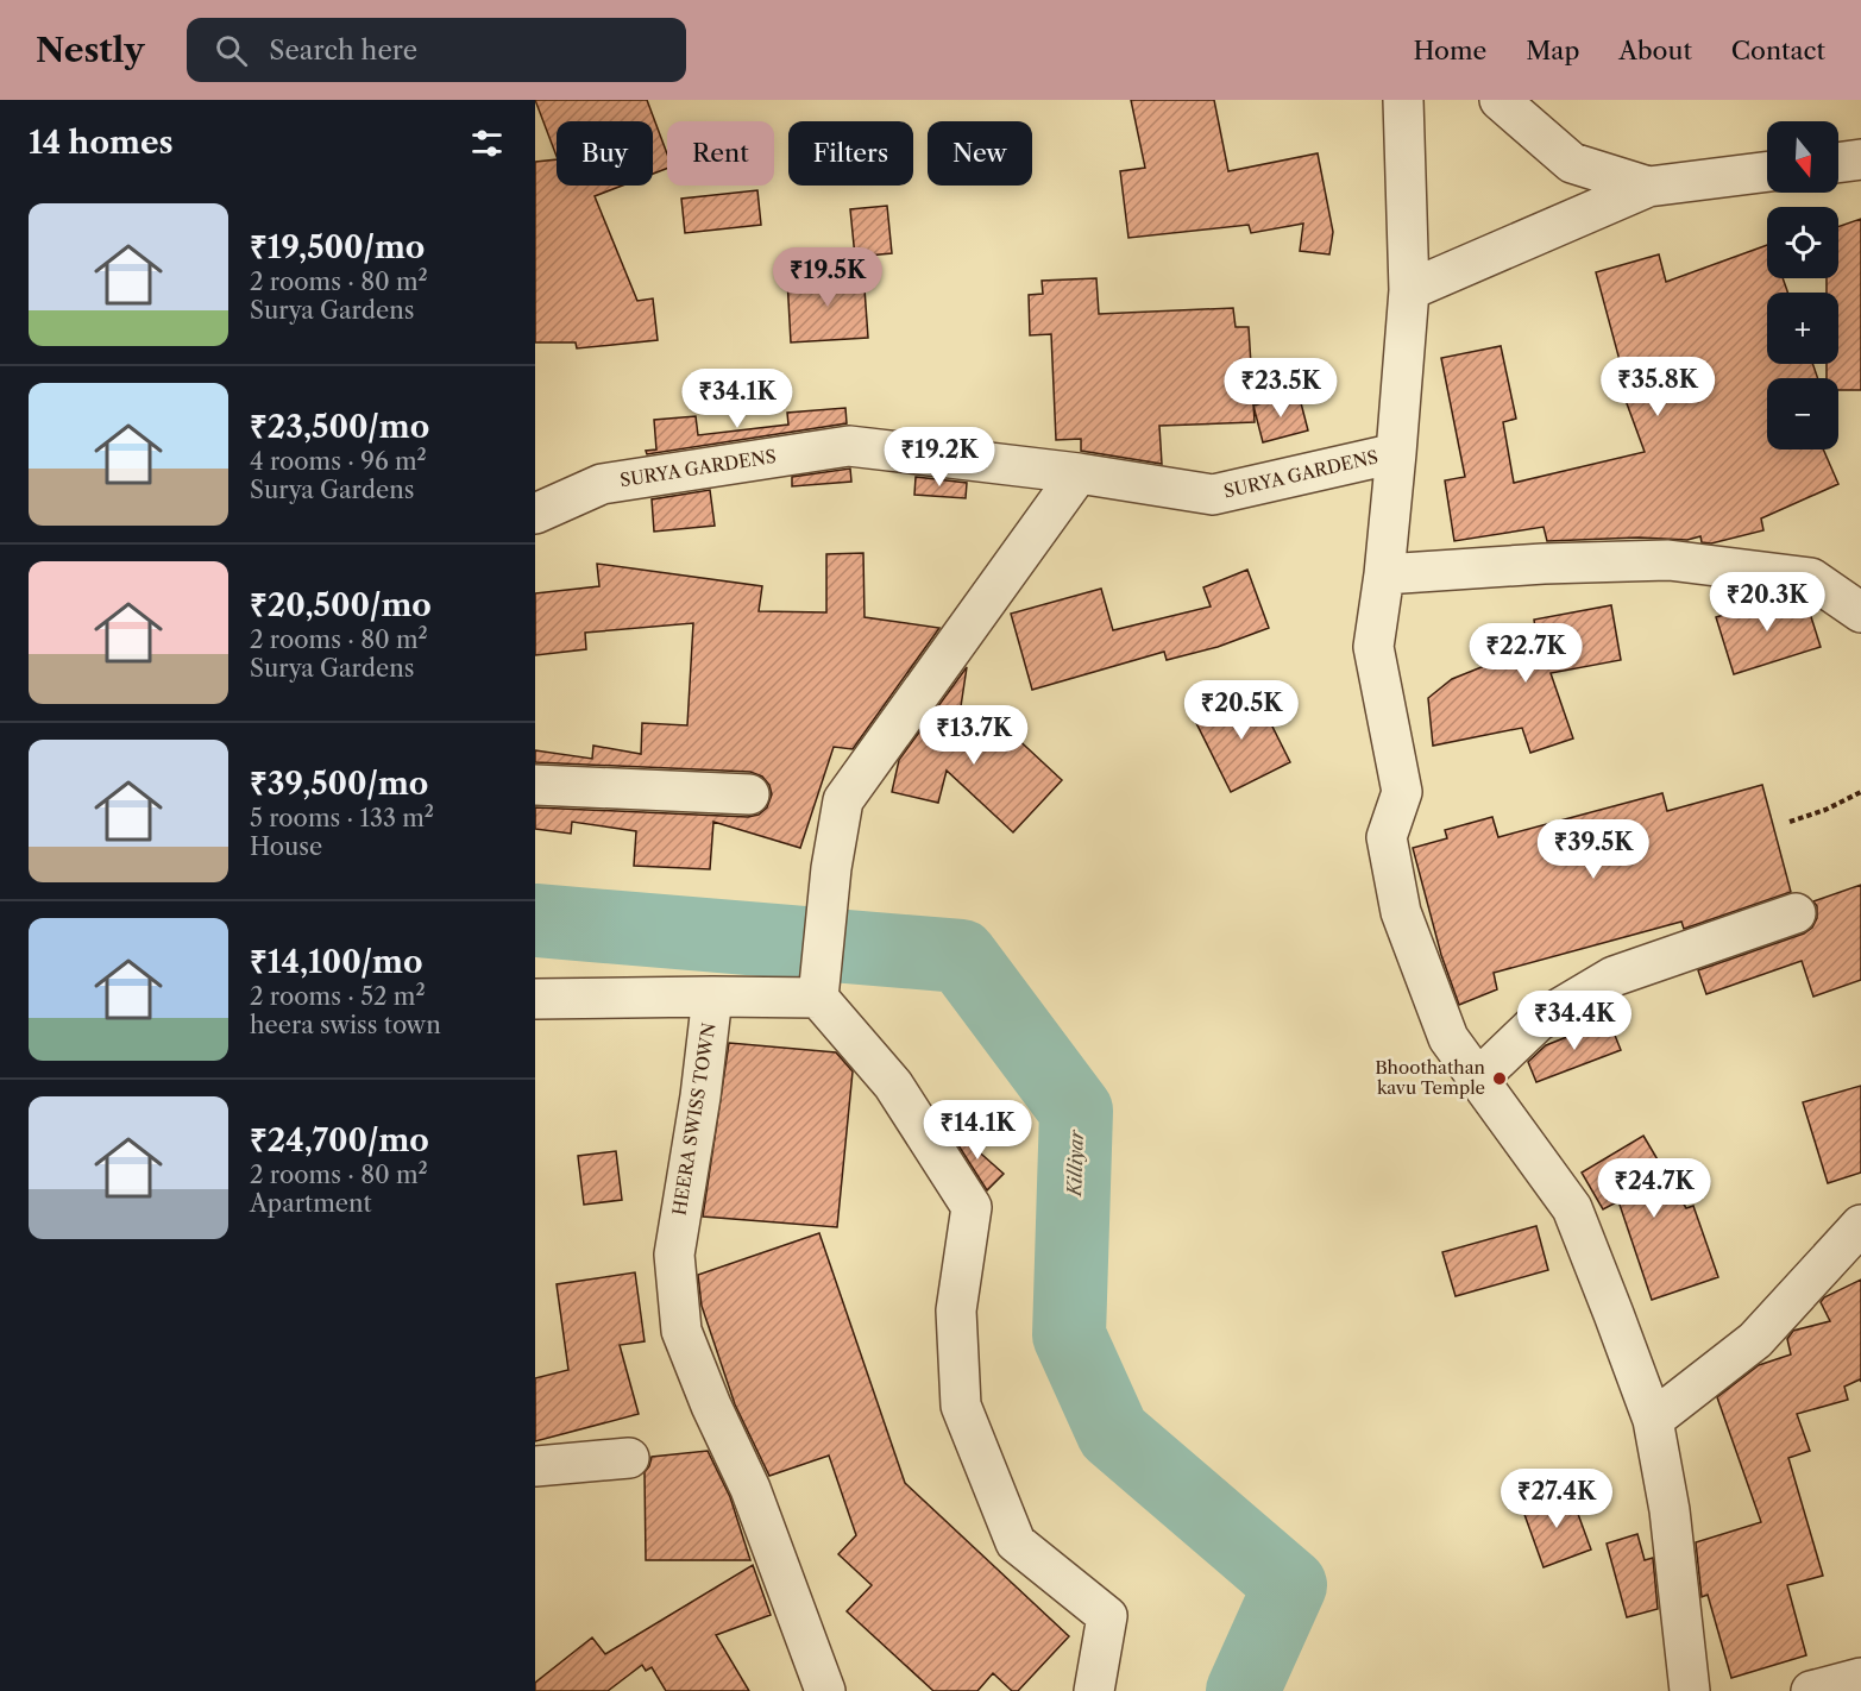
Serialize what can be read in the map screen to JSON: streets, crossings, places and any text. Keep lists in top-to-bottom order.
{
  "streets": {
    "street": ["SURYA GARDENS", "HEERA SWISS TOWN"]
  },
  "water": ["Killiyar"],
  "places": ["Bhoothathan kavu Temple"],
  "north": "bottom",
  "page": {
    "header": "Nestly",
    "search": "Search here",
    "nav": [
      "Home",
      "Map",
      "About",
      "Contact"
    ],
    "heading": "14 homes",
    "map_buttons": ["+", "−"],
    "chip": [
      "Buy",
      "Rent",
      "Filters",
      "New"
    ],
    "list": [
      {
        "name": "₹19,500/mo",
        "note": "2 rooms · 80 m² · Surya Gardens"
      },
      {
        "name": "₹23,500/mo",
        "note": "4 rooms · 96 m² · Surya Gardens"
      },
      {
        "name": "₹20,500/mo",
        "note": "2 rooms · 80 m² · Surya Gardens"
      },
      {
        "name": "₹39,500/mo",
        "note": "5 rooms · 133 m² · House"
      },
      {
        "name": "₹14,100/mo",
        "note": "2 rooms · 52 m² · heera swiss town"
      },
      {
        "name": "₹24,700/mo",
        "note": "2 rooms · 80 m² · Apartment"
      }
    ],
    "price": [
      "₹19.5K",
      "₹35.8K",
      "₹23.5K",
      "₹34.1K",
      "₹19.2K",
      "₹20.3K",
      "₹22.7K",
      "₹20.5K",
      "₹13.7K",
      "₹39.5K",
      "₹34.4K",
      "₹14.1K",
      "₹24.7K",
      "₹27.4K"
    ]
  }
}
